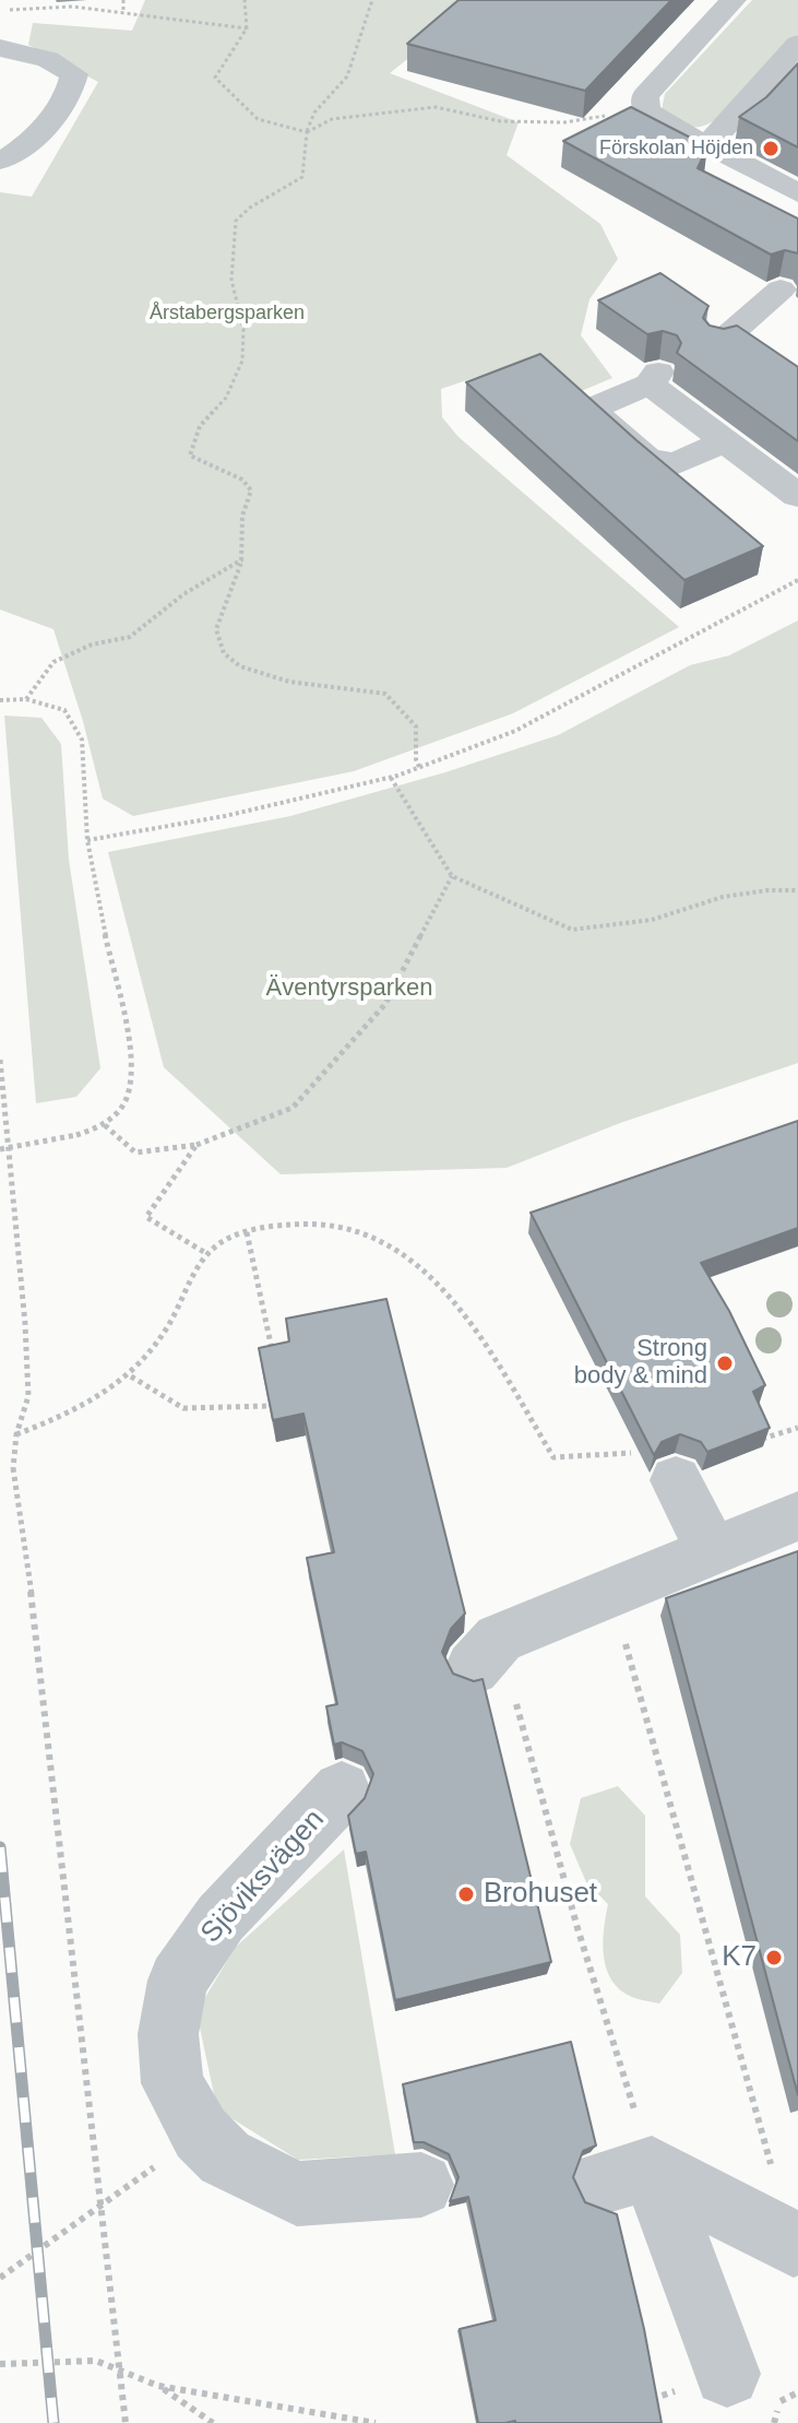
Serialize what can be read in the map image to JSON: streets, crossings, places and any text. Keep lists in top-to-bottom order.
{
  "streets": {
    "street": ["Sjöviksvägen"]
  },
  "parks": ["Årstabergsparken", "Äventyrsparken"],
  "places": [
    "Förskolan Höjden",
    "Strong body & mind",
    "Brohuset",
    "K7"
  ]
}
